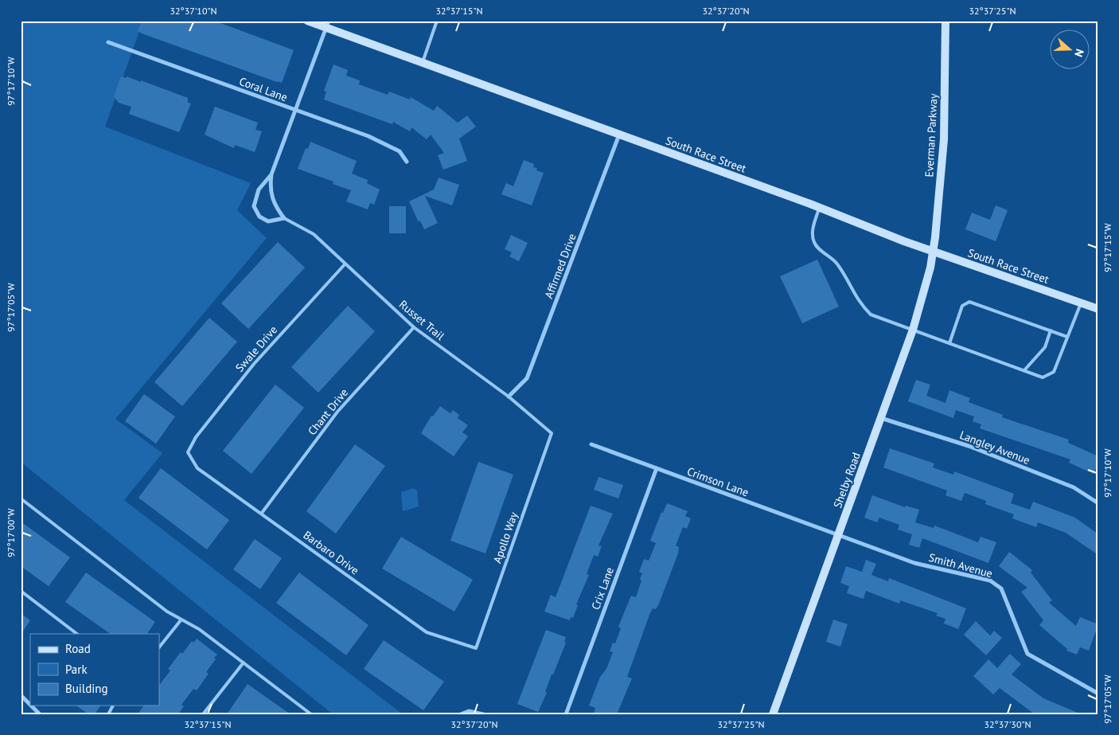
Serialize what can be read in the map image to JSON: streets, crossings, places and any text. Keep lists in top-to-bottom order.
{
  "streets": {
    "main road": ["Everman Parkway", "South Race Street", "Shelby Road"],
    "street": [
      "Coral Lane",
      "Affirmed Drive",
      "Langley Avenue",
      "Crimson Lane",
      "Smith Avenue",
      "Crix Lane"
    ],
    "lane": [
      "Russet Trail",
      "Swale Drive",
      "Chant Drive",
      "Apollo Way",
      "Barbaro Drive"
    ]
  },
  "crossings": [
    ["Everman Parkway", "South Race Street"],
    ["Everman Parkway", "Shelby Road"],
    ["South Race Street", "Affirmed Drive"],
    ["South Race Street", "Shelby Road"],
    ["Affirmed Drive", "Russet Trail"],
    ["Russet Trail", "Swale Drive"],
    ["Russet Trail", "Chant Drive"],
    ["Russet Trail", "Apollo Way"],
    ["Swale Drive", "Barbaro Drive"],
    ["Chant Drive", "Barbaro Drive"],
    ["Langley Avenue", "Shelby Road"],
    ["Shelby Road", "Crimson Lane"],
    ["Shelby Road", "Smith Avenue"],
    ["Crimson Lane", "Smith Avenue"],
    ["Crimson Lane", "Crix Lane"],
    ["Apollo Way", "Barbaro Drive"]
  ],
  "legend": ["Road", "Park", "Building"],
  "north": "right",
  "coordinates": [
    "32°37'10\"N",
    "32°37'15\"N",
    "32°37'20\"N",
    "32°37'25\"N",
    "97°17'10\"W",
    "97°17'15\"W",
    "97°17'05\"W",
    "97°17'00\"W",
    "32°37'30\"N"
  ]
}
